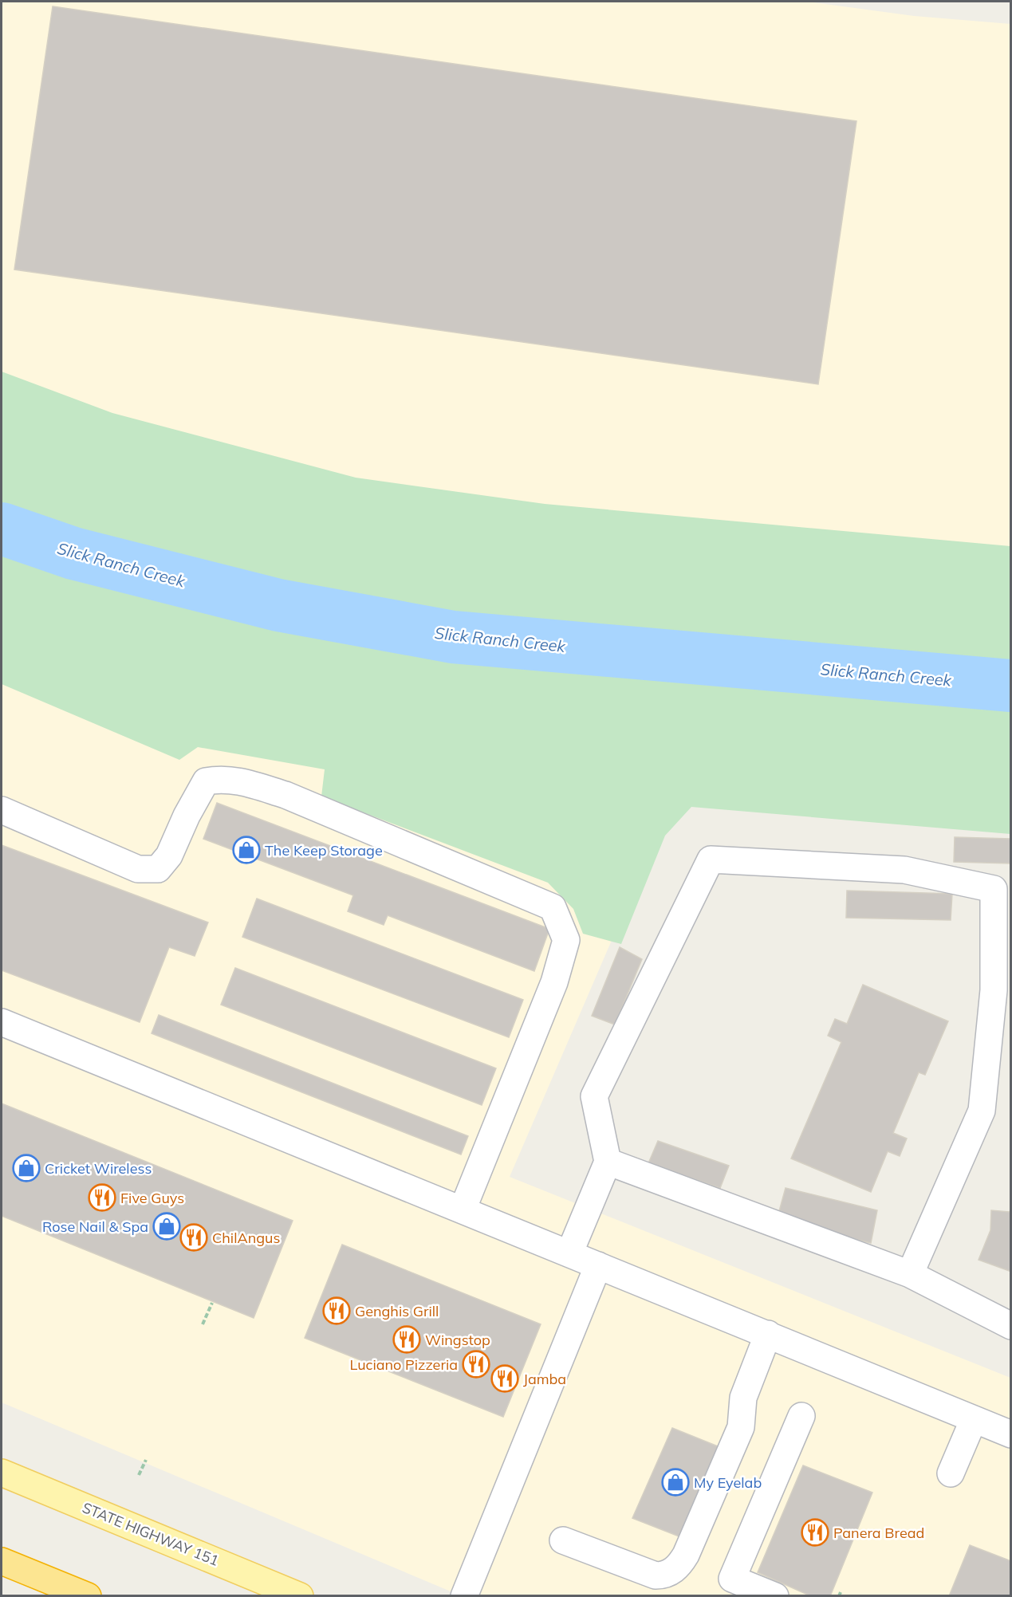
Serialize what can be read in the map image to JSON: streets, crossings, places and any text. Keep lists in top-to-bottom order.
{
  "streets": {
    "main road": ["STATE HIGHWAY 151"]
  },
  "water": ["Slick Ranch Creek"],
  "places": {
    "shop": [
      "The Keep Storage",
      "Cricket Wireless",
      "Rose Nail & Spa",
      "My Eyelab"
    ],
    "restaurant": [
      "Five Guys",
      "ChilAngus",
      "Genghis Grill",
      "Wingstop",
      "Luciano Pizzeria",
      "Jamba",
      "Panera Bread"
    ]
  }
}
